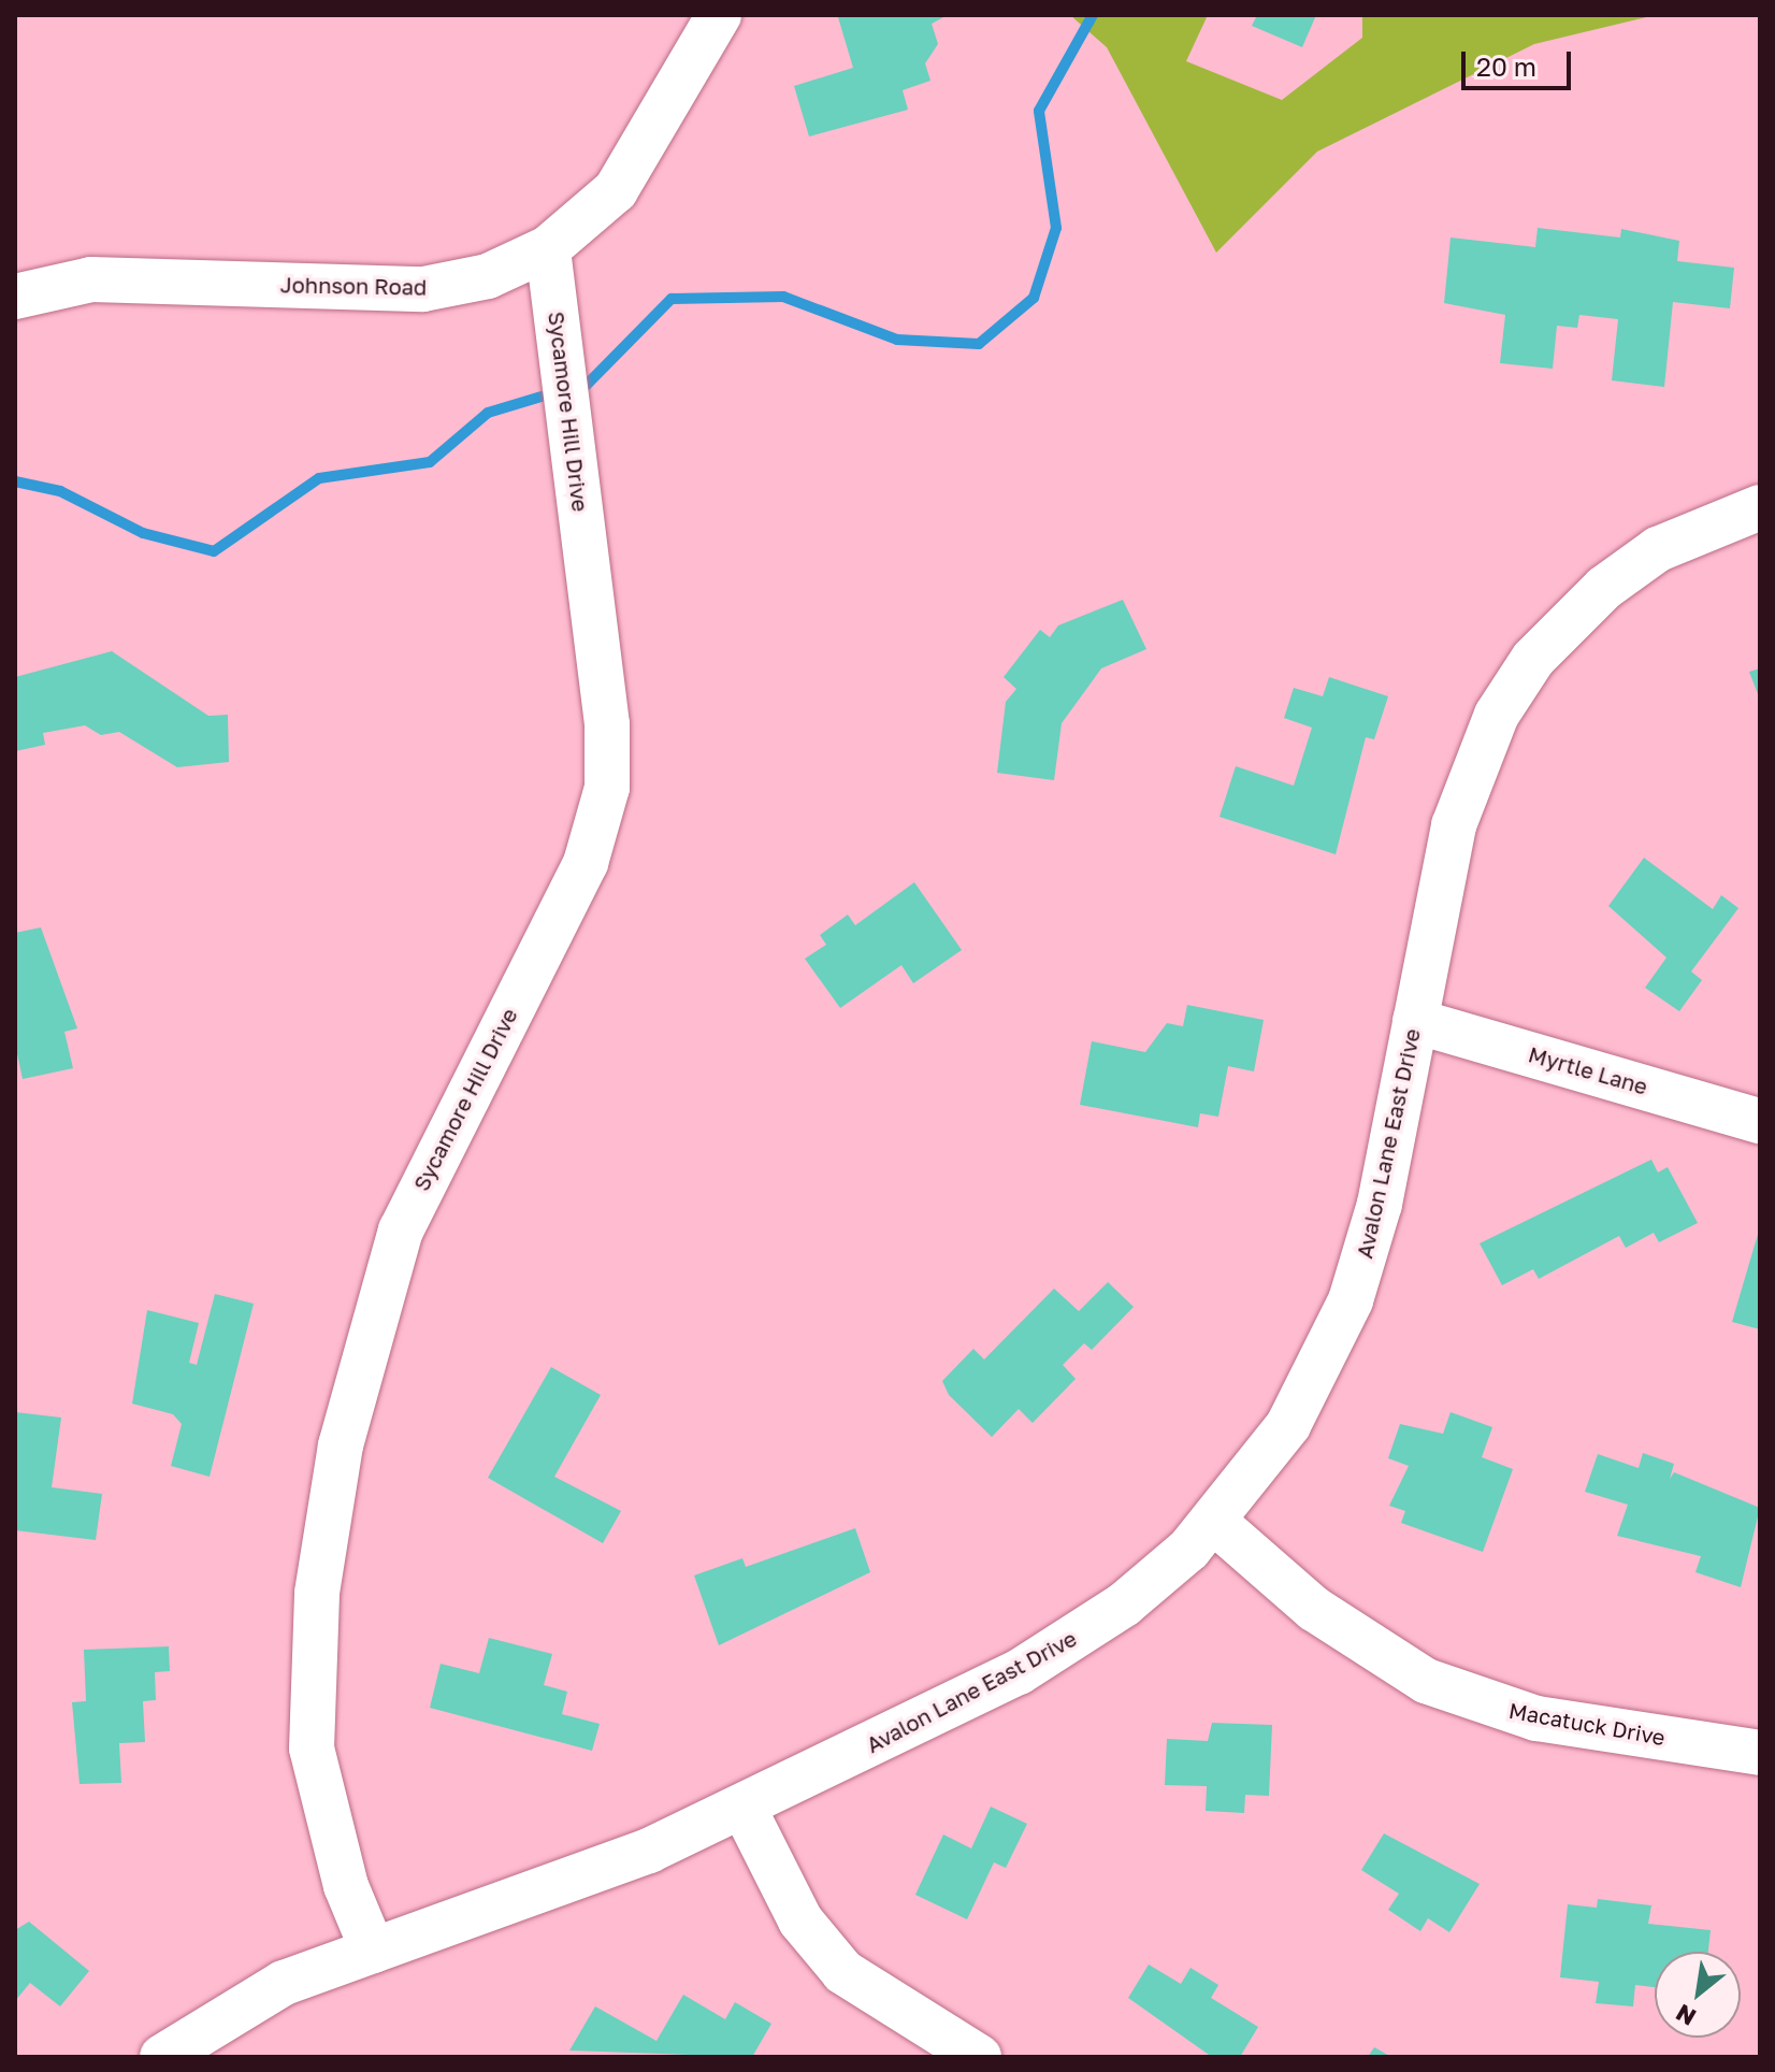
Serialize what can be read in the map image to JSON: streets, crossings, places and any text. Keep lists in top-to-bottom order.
{
  "streets": {
    "street": [
      "Johnson Road",
      "Sycamore Hill Drive",
      "Myrtle Lane",
      "Avalon Lane East Drive",
      "Macatuck Drive"
    ]
  },
  "crossings": [
    ["Johnson Road", "Sycamore Hill Drive"],
    ["Sycamore Hill Drive", "Avalon Lane East Drive"],
    ["Myrtle Lane", "Avalon Lane East Drive"],
    ["Avalon Lane East Drive", "Macatuck Drive"]
  ],
  "scale_bar": "20 m",
  "north": "bottom left"
}
